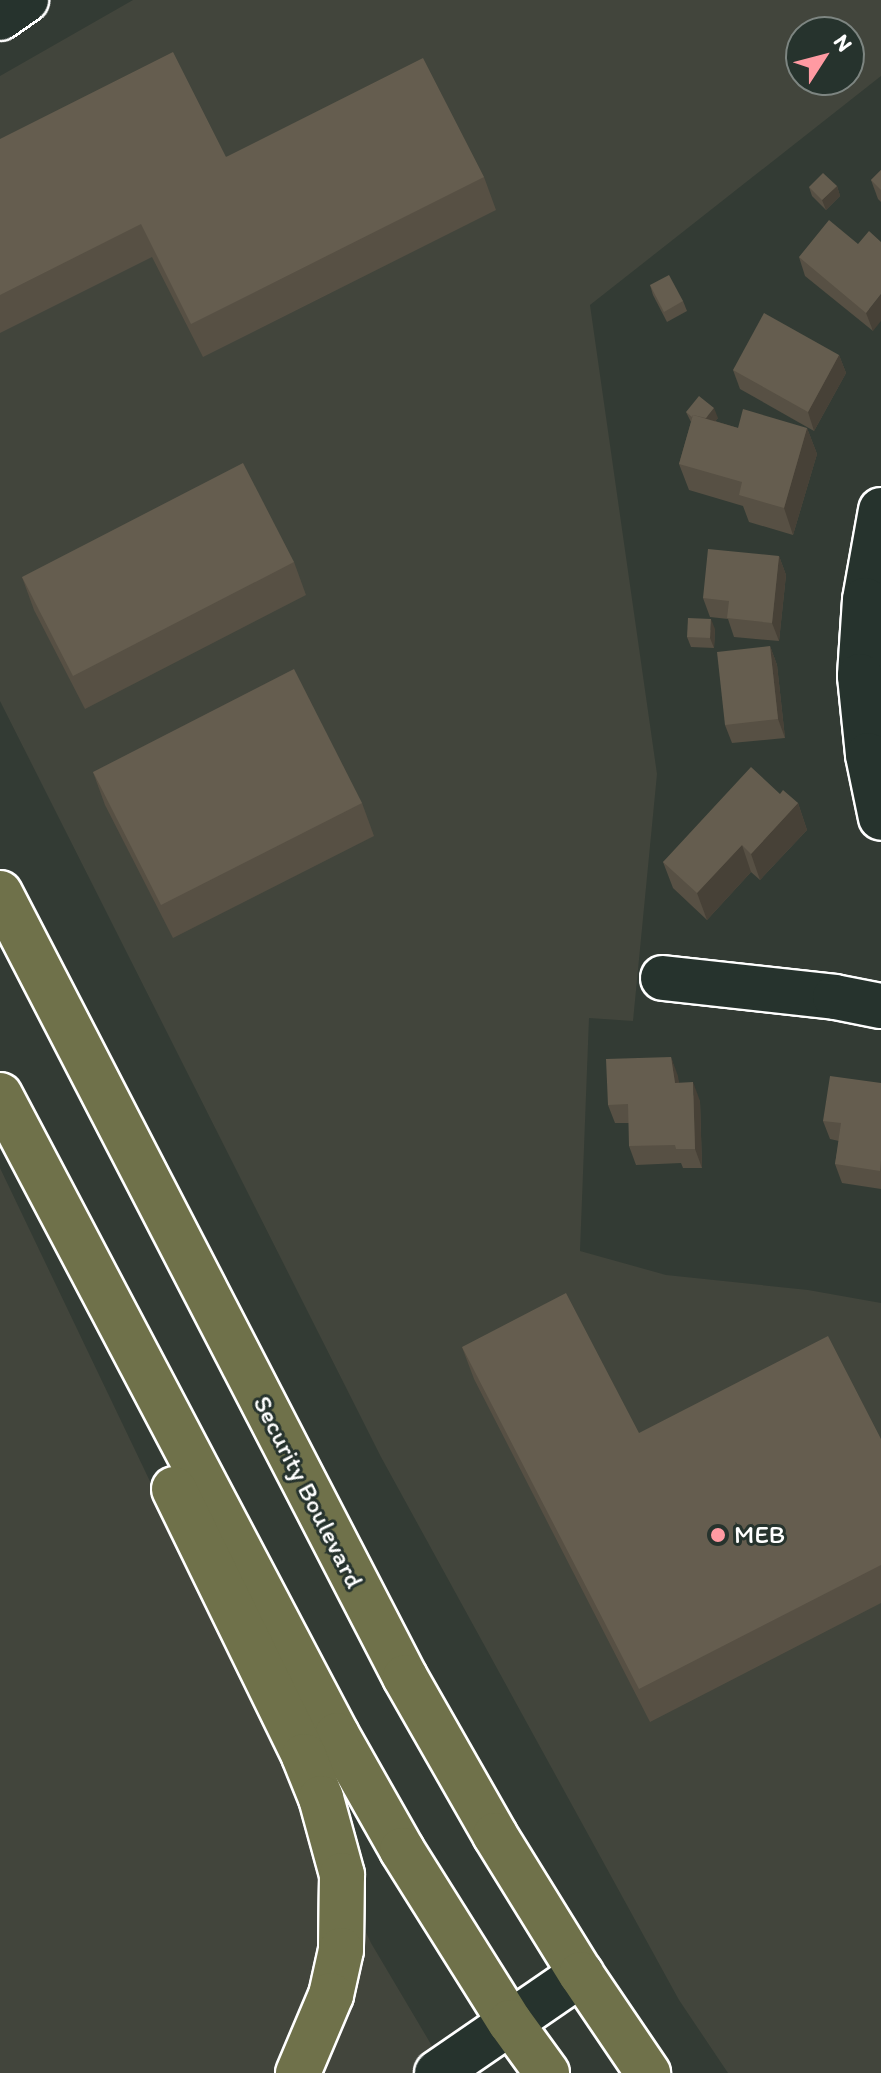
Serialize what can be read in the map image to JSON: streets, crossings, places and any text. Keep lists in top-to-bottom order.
{
  "streets": {
    "main road": ["Security Boulevard"]
  },
  "places": ["MEB"],
  "north": "top right"
}
